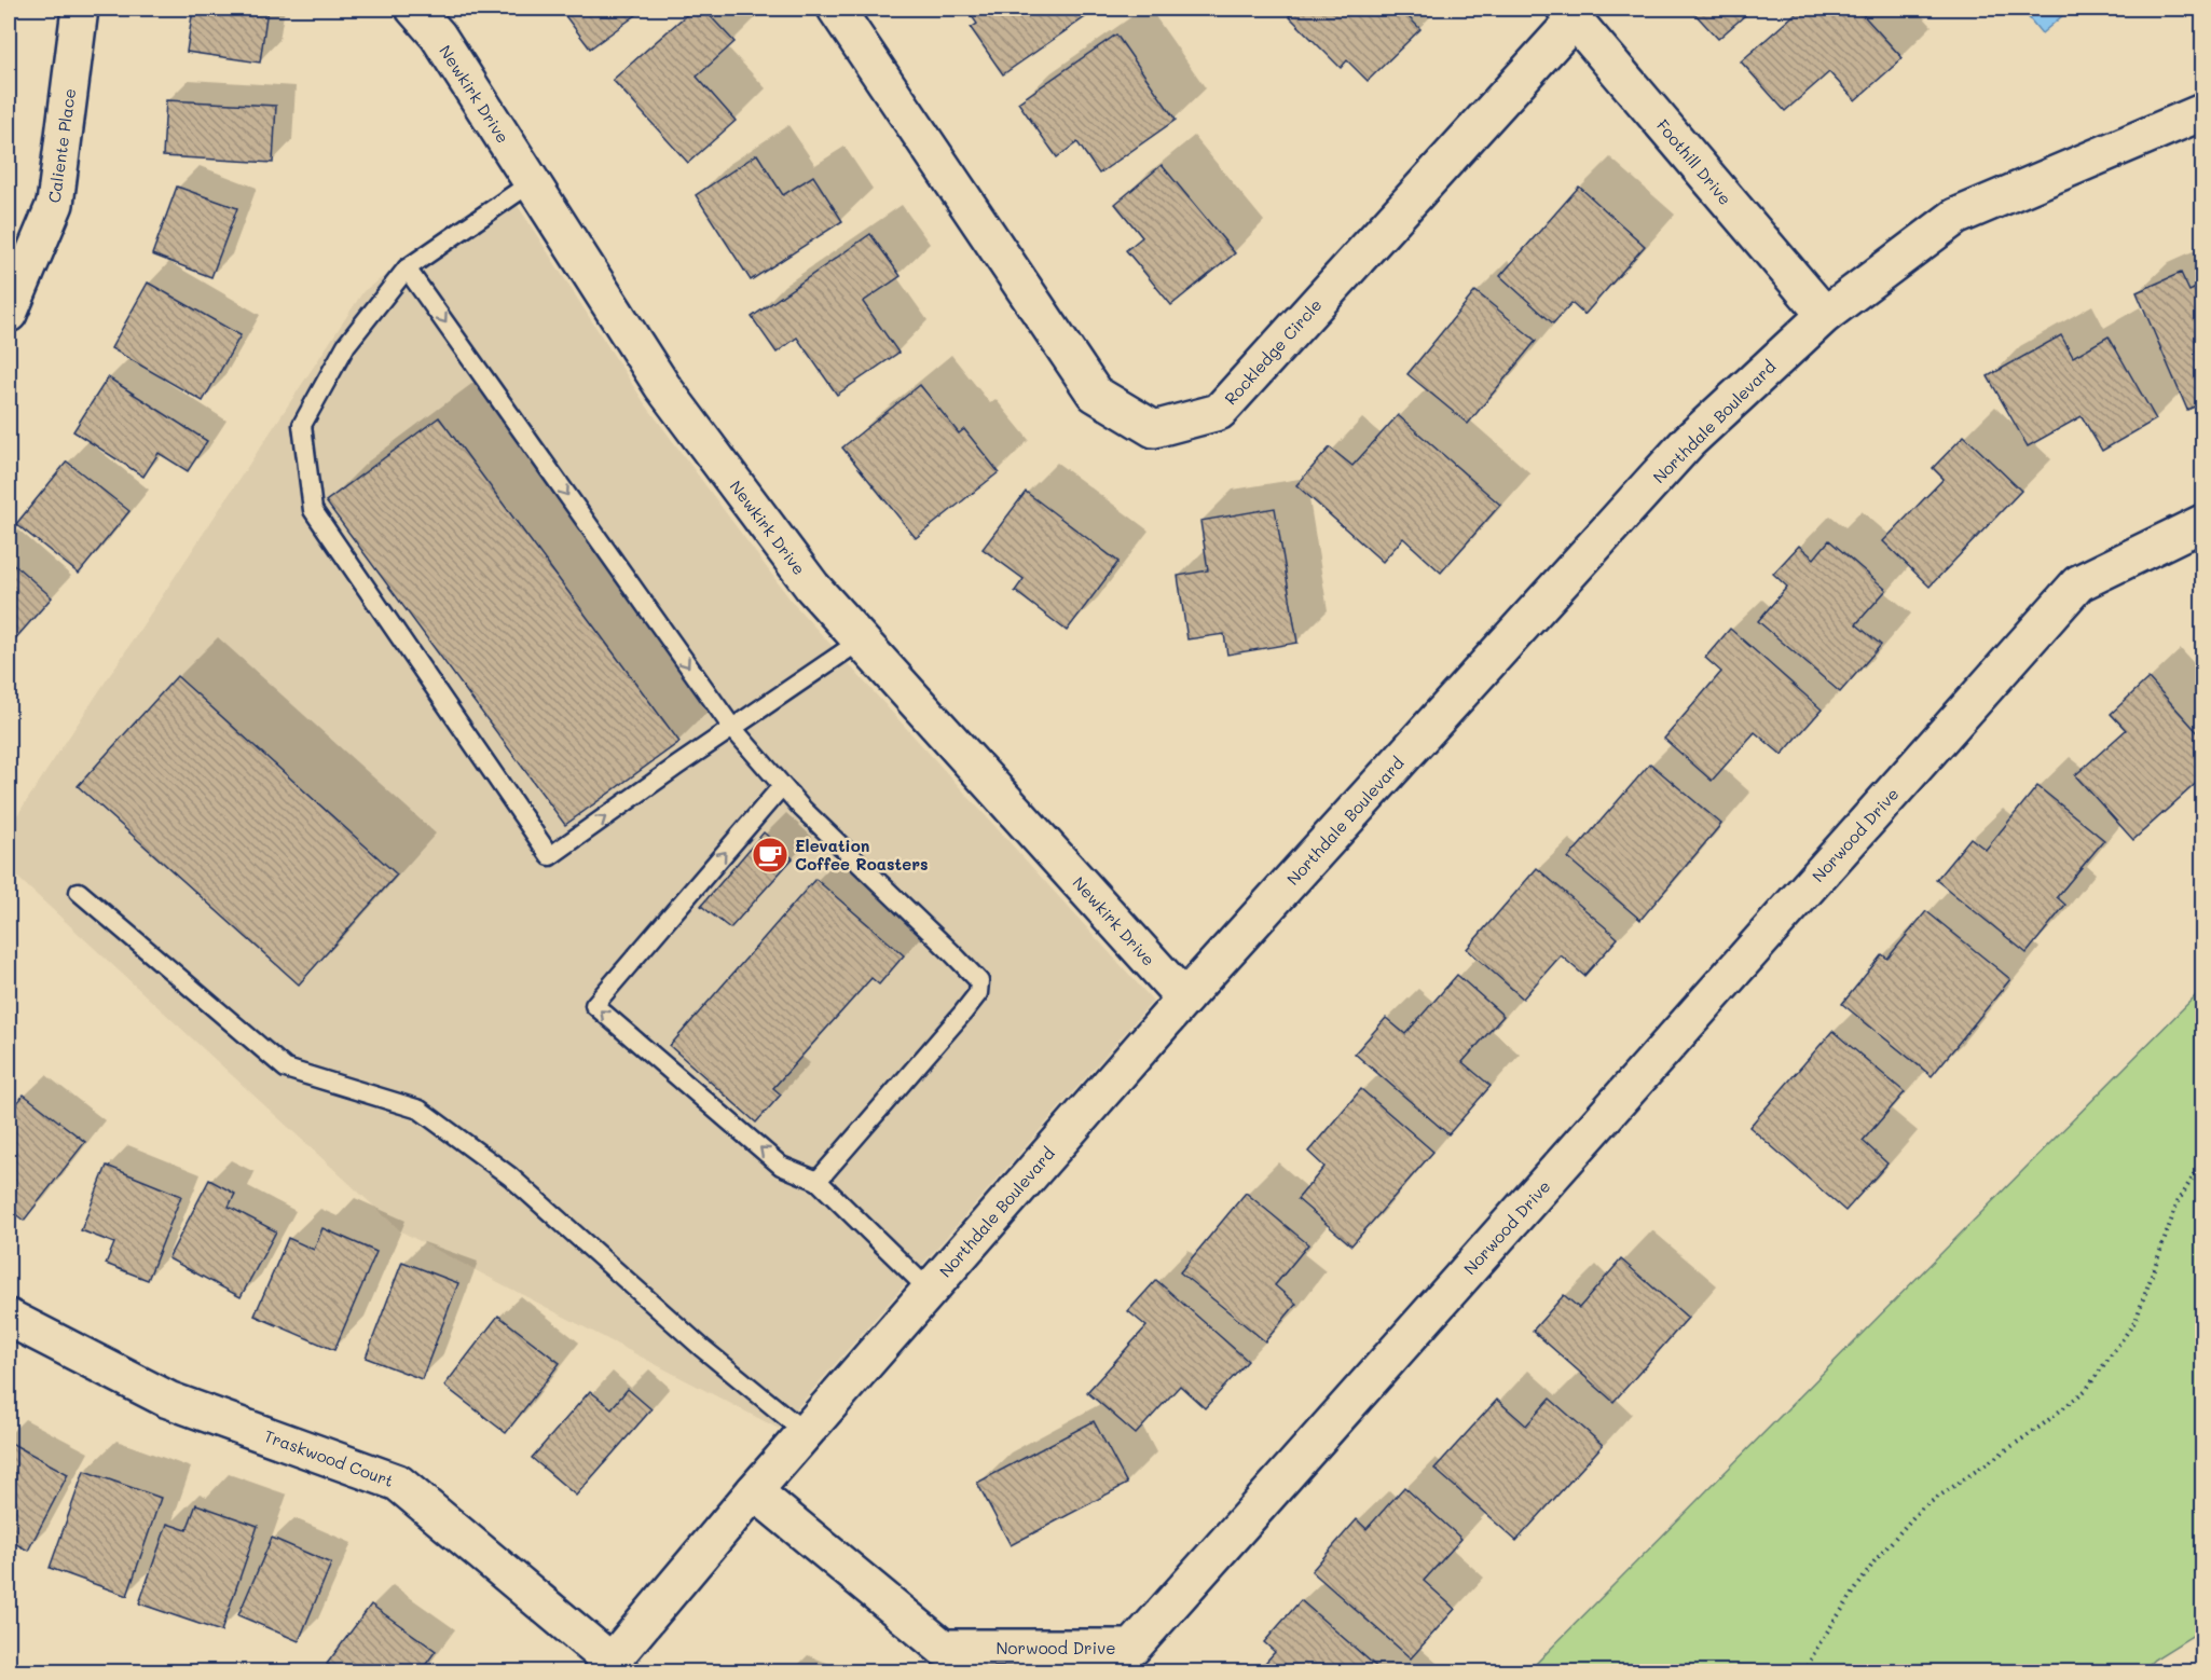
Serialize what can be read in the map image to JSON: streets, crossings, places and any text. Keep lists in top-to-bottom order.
{
  "streets": {
    "street": [
      "Newkirk Drive",
      "Caliente Place",
      "Foothill Drive",
      "Rockledge Circle",
      "Northdale Boulevard",
      "Norwood Drive",
      "Traskwood Court"
    ]
  },
  "crossings": [
    ["Newkirk Drive", "Northdale Boulevard"],
    ["Foothill Drive", "Rockledge Circle"],
    ["Foothill Drive", "Northdale Boulevard"],
    ["Northdale Boulevard", "Norwood Drive"],
    ["Northdale Boulevard", "Traskwood Court"]
  ],
  "places": {
    "cafe": ["Elevation Coffee Roasters"]
  }
}
